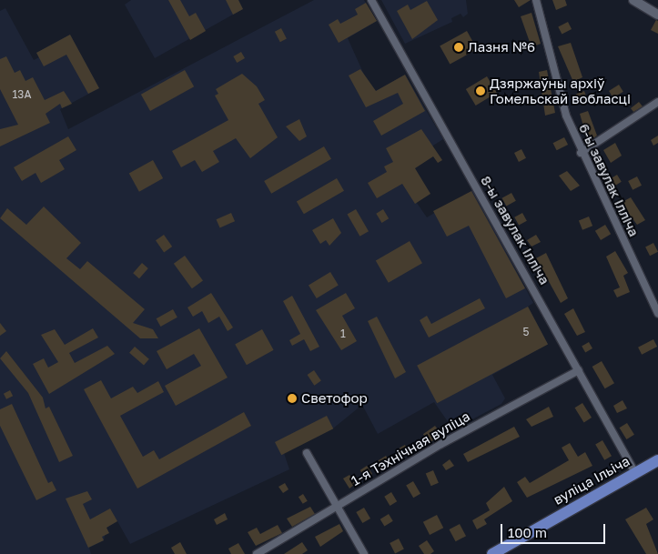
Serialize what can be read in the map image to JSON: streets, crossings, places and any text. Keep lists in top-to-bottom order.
{
  "streets": {
    "main road": ["вуліца Ільіча"],
    "street": ["6-ы завулак Ілліча", "8-ы завулак Ілліча", "1-я Тэхнічная вуліца"]
  },
  "crossings": [
    ["8-ы завулак Ілліча", "1-я Тэхнічная вуліца"],
    ["8-ы завулак Ілліча", "вуліца Ільіча"]
  ],
  "places": ["Лазня №6", "Дзяржаўны архіў Гомельскай вобласці", "Светофор"],
  "house_numbers": ["13А", "5", "1"],
  "scale_bar": "100 m"
}
